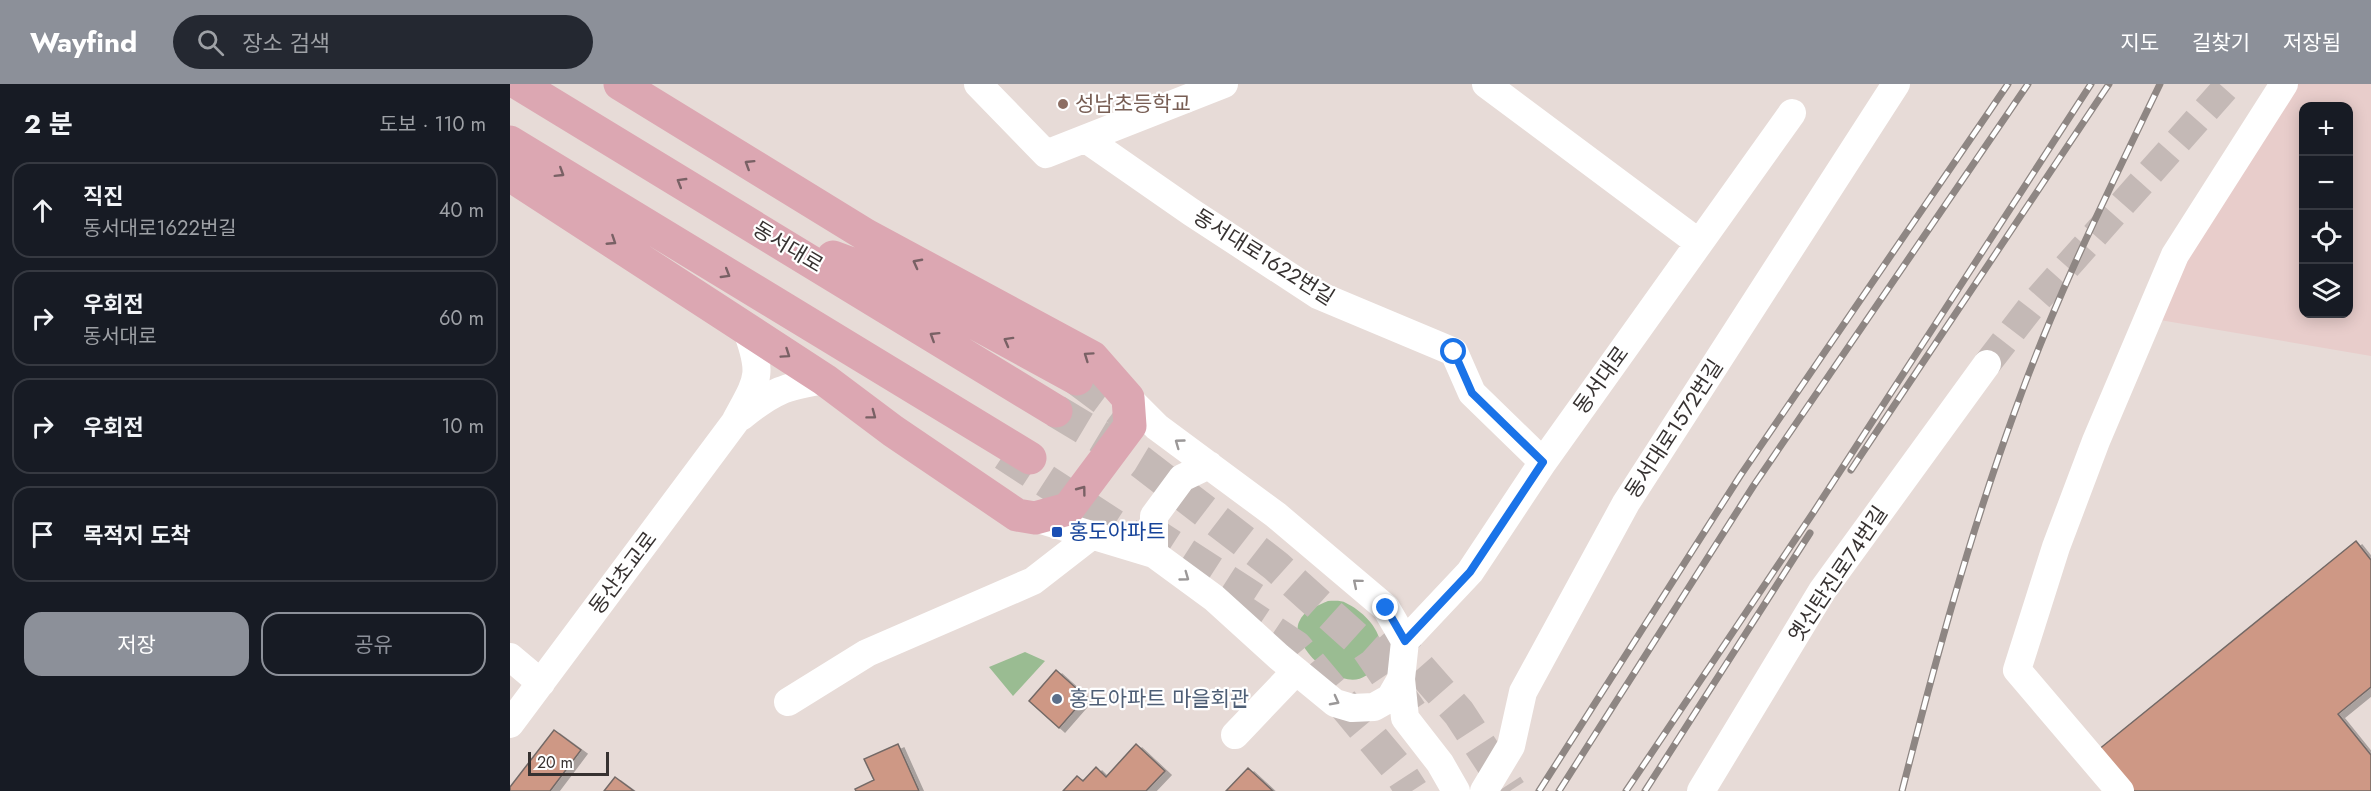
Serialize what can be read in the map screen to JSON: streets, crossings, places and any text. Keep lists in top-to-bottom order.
{
  "streets": {
    "main road": ["동서대로"],
    "street": [
      "동서대로1622번길",
      "동서대로1572번길",
      "동산초교로",
      "옛신탄진로74번길"
    ]
  },
  "crossings": [
    ["동서대로", "동서대로1622번길"]
  ],
  "places": {
    "other": ["성남초등학교", "홍도아파트 마을회관"],
    "transit": ["홍도아파트"]
  },
  "scale_bar": "20 m",
  "page": {
    "header": "Wayfind",
    "search": "장소 검색",
    "nav": ["지도", "길찾기", "저장됨"],
    "heading": ["2 분", "도보 · 110 m"],
    "map_buttons": ["+", "−"],
    "list": [
      ["직진", "동서대로1622번길", "40 m"],
      ["우회전", "동서대로", "60 m"],
      ["우회전", "10 m"],
      "목적지 도착"
    ],
    "buttons": ["저장", "공유"],
    "scale": "20 m"
  }
}
